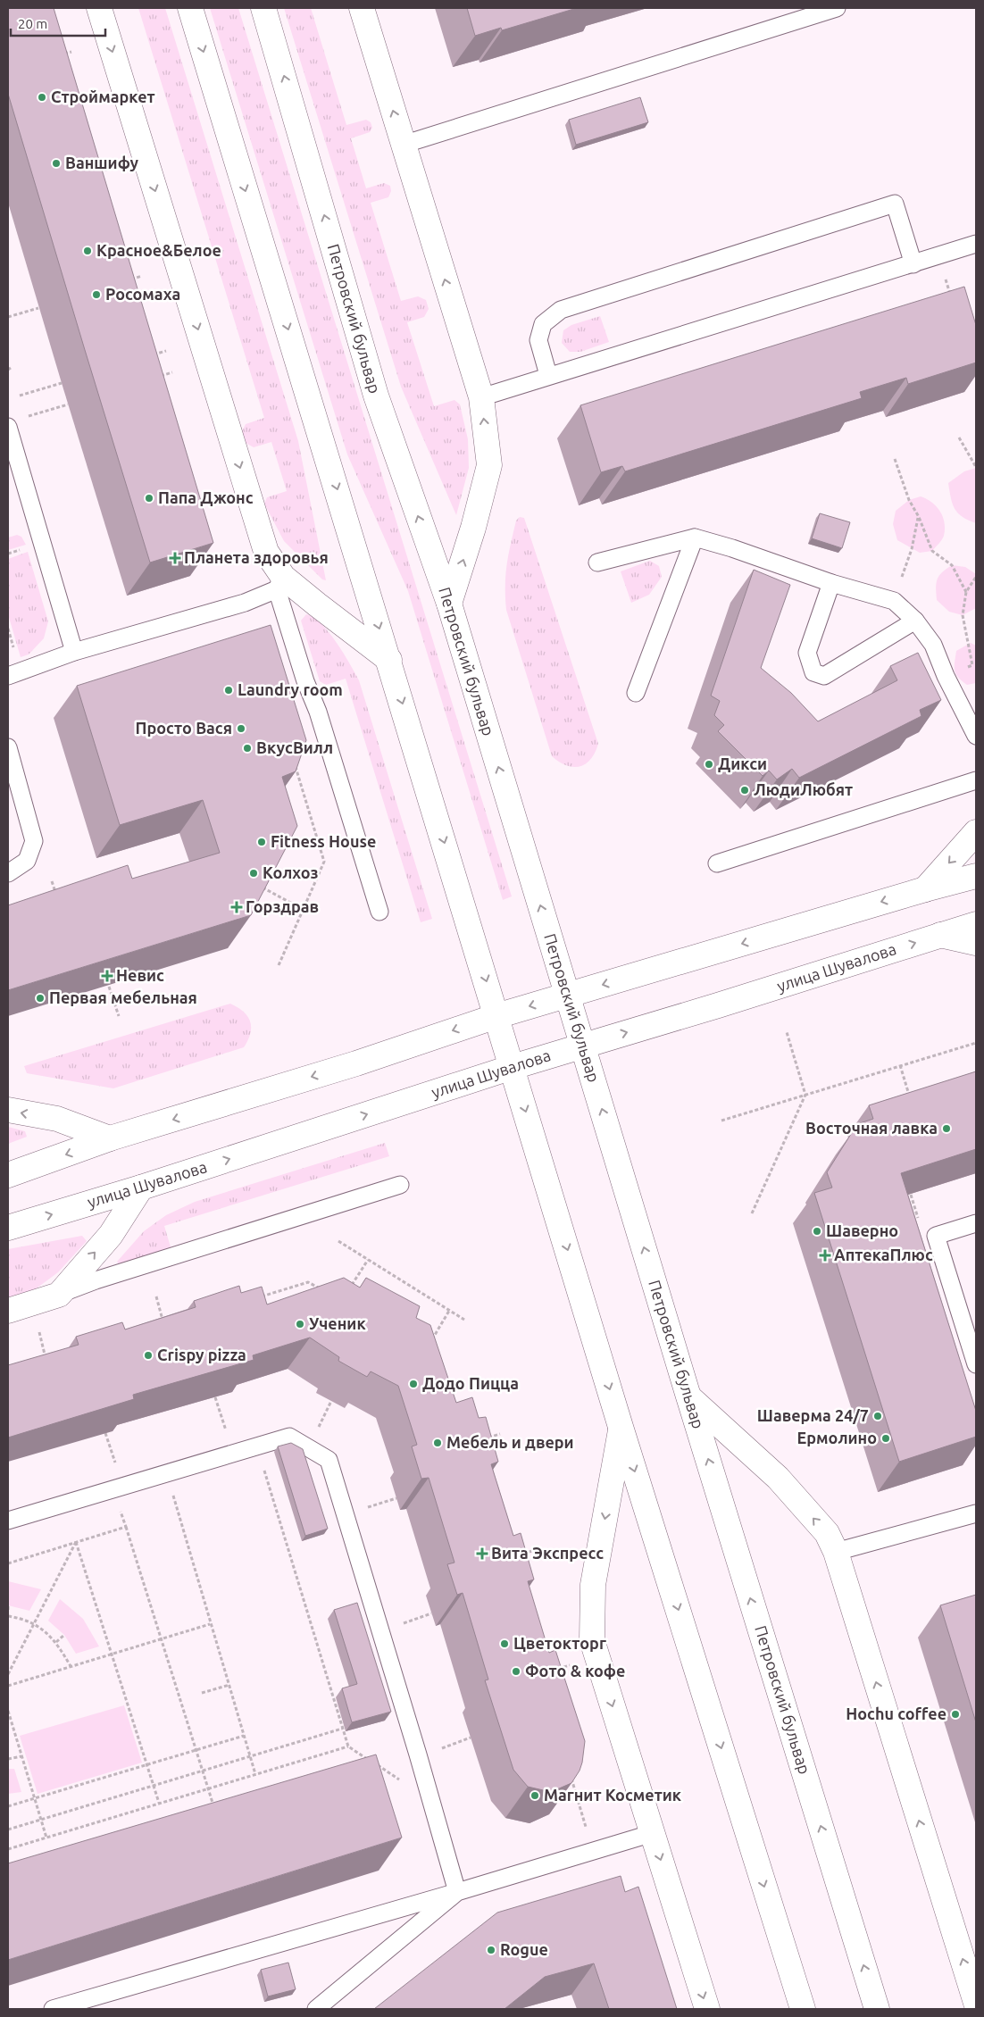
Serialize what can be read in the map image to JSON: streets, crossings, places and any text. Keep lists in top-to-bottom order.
{
  "streets": {
    "street": ["Петровский бульвар", "улица Шувалова"]
  },
  "crossings": [
    ["Петровский бульвар", "улица Шувалова"]
  ],
  "places": {
    "other": [
      "Строймаркет",
      "Ваншифу",
      "Красное&Белое",
      "Росомаха",
      "Папа Джонс",
      "Laundry room",
      "Просто Вася",
      "ВкусВилл",
      "Дикси",
      "ЛюдиЛюбят",
      "Fitness House",
      "Колхоз",
      "Первая мебельная",
      "Восточная лавка",
      "Шаверно",
      "Ученик",
      "Crispy pizza",
      "Додо Пицца",
      "Шаверма 24/7",
      "Ермолино",
      "Мебель и двери",
      "Цветокторг",
      "Фото & кофе",
      "Hochu coffee",
      "Магнит Косметик",
      "Rogue"
    ],
    "health": [
      "Планета здоровья",
      "Горздрав",
      "Невис",
      "АптекаПлюс",
      "Вита Экспресс"
    ]
  },
  "scale_bar": "20 m"
}
